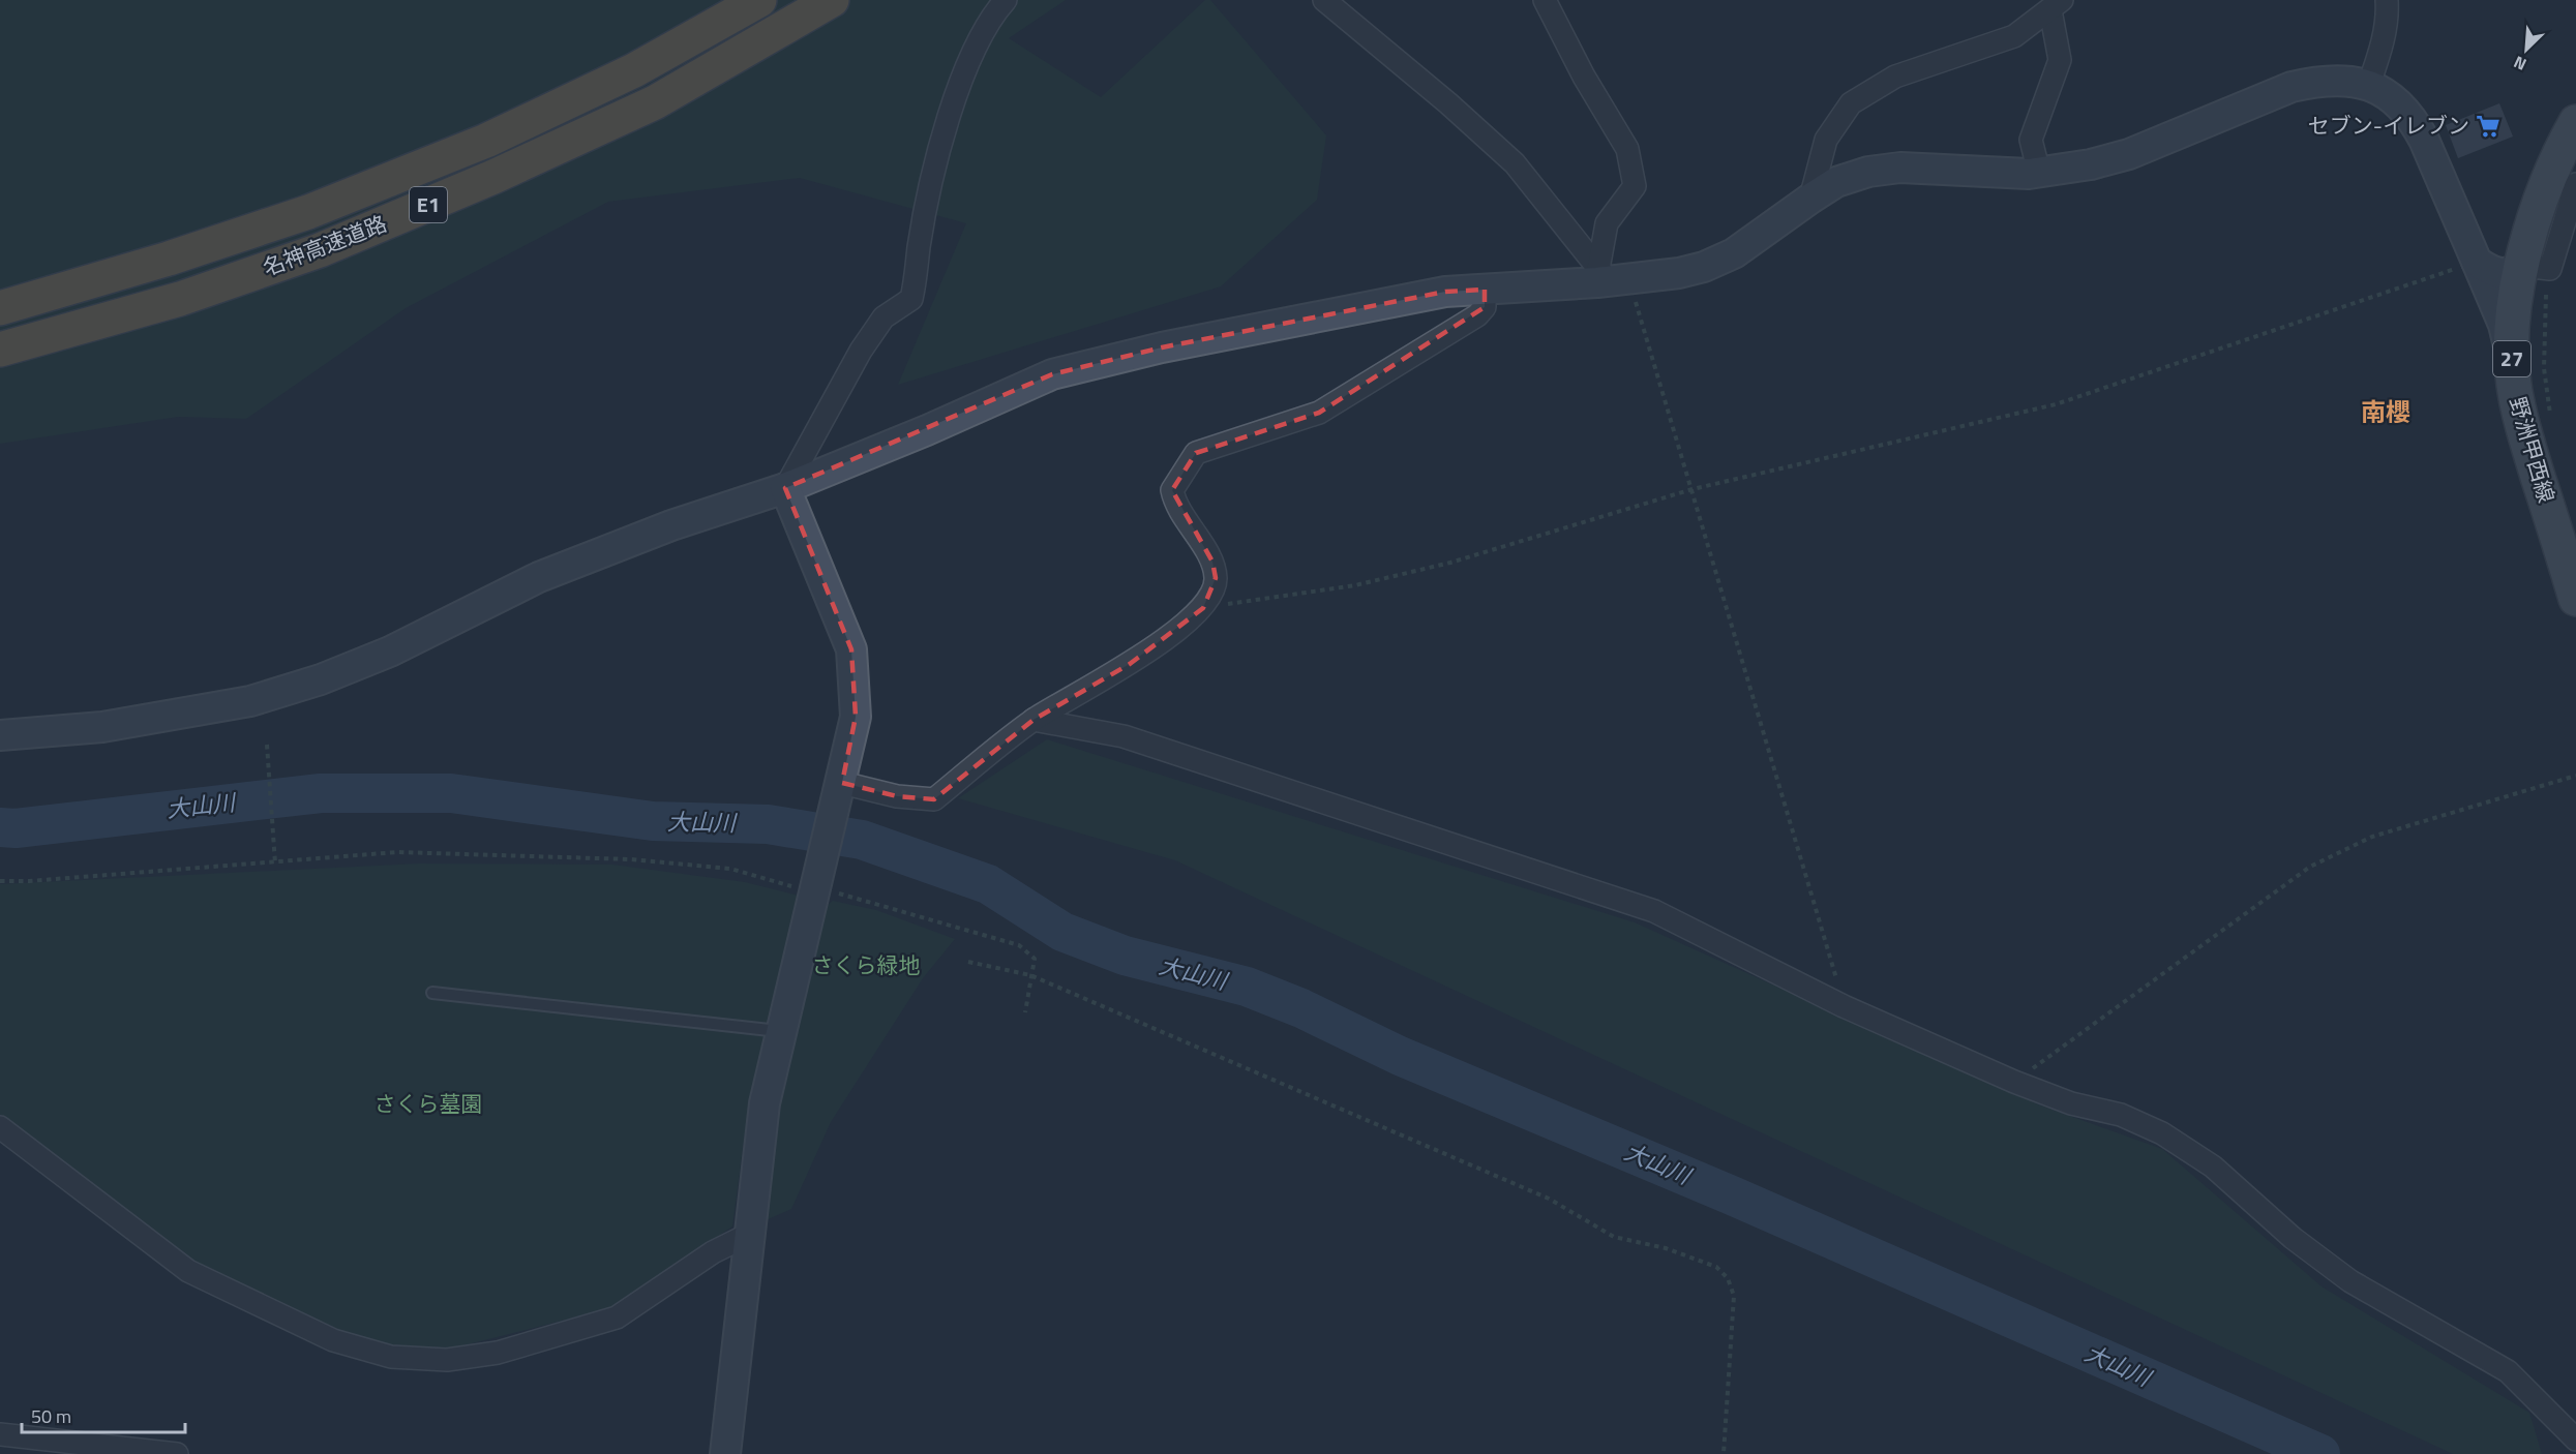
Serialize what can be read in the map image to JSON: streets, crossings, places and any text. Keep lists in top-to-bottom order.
{
  "streets": {
    "highway": ["E1", "名神高速道路"],
    "main road": ["27", "野洲甲西線"]
  },
  "districts": ["南櫻"],
  "water": ["大山川"],
  "parks": ["さくら緑地", "さくら墓園"],
  "places": {
    "supermarket": ["セブン-イレブン"]
  },
  "scale_bar": "50 m",
  "north": "bottom left"
}
